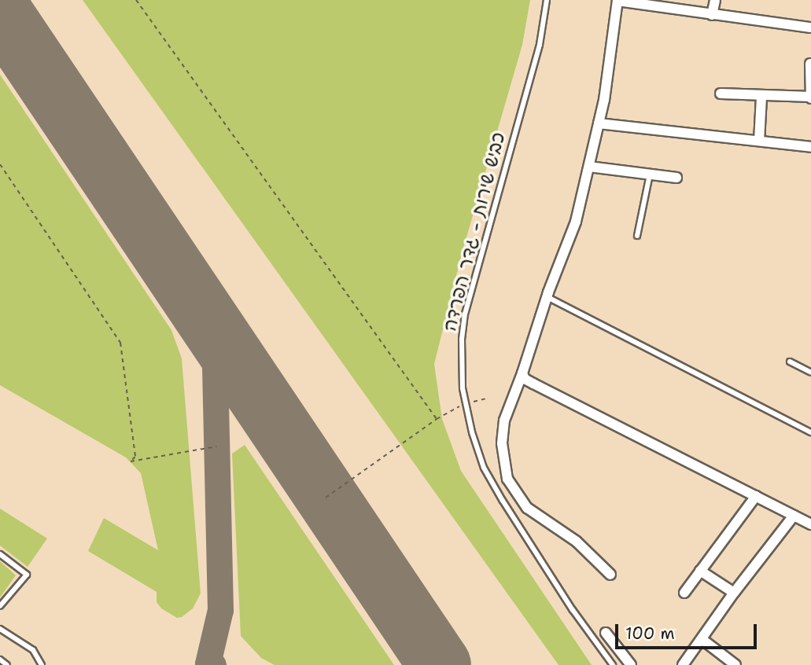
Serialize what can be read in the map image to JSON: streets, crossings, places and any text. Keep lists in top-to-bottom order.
{
  "streets": {
    "lane": ["כביש שירות - גדר הפרדה"]
  },
  "scale_bar": "100 m"
}
